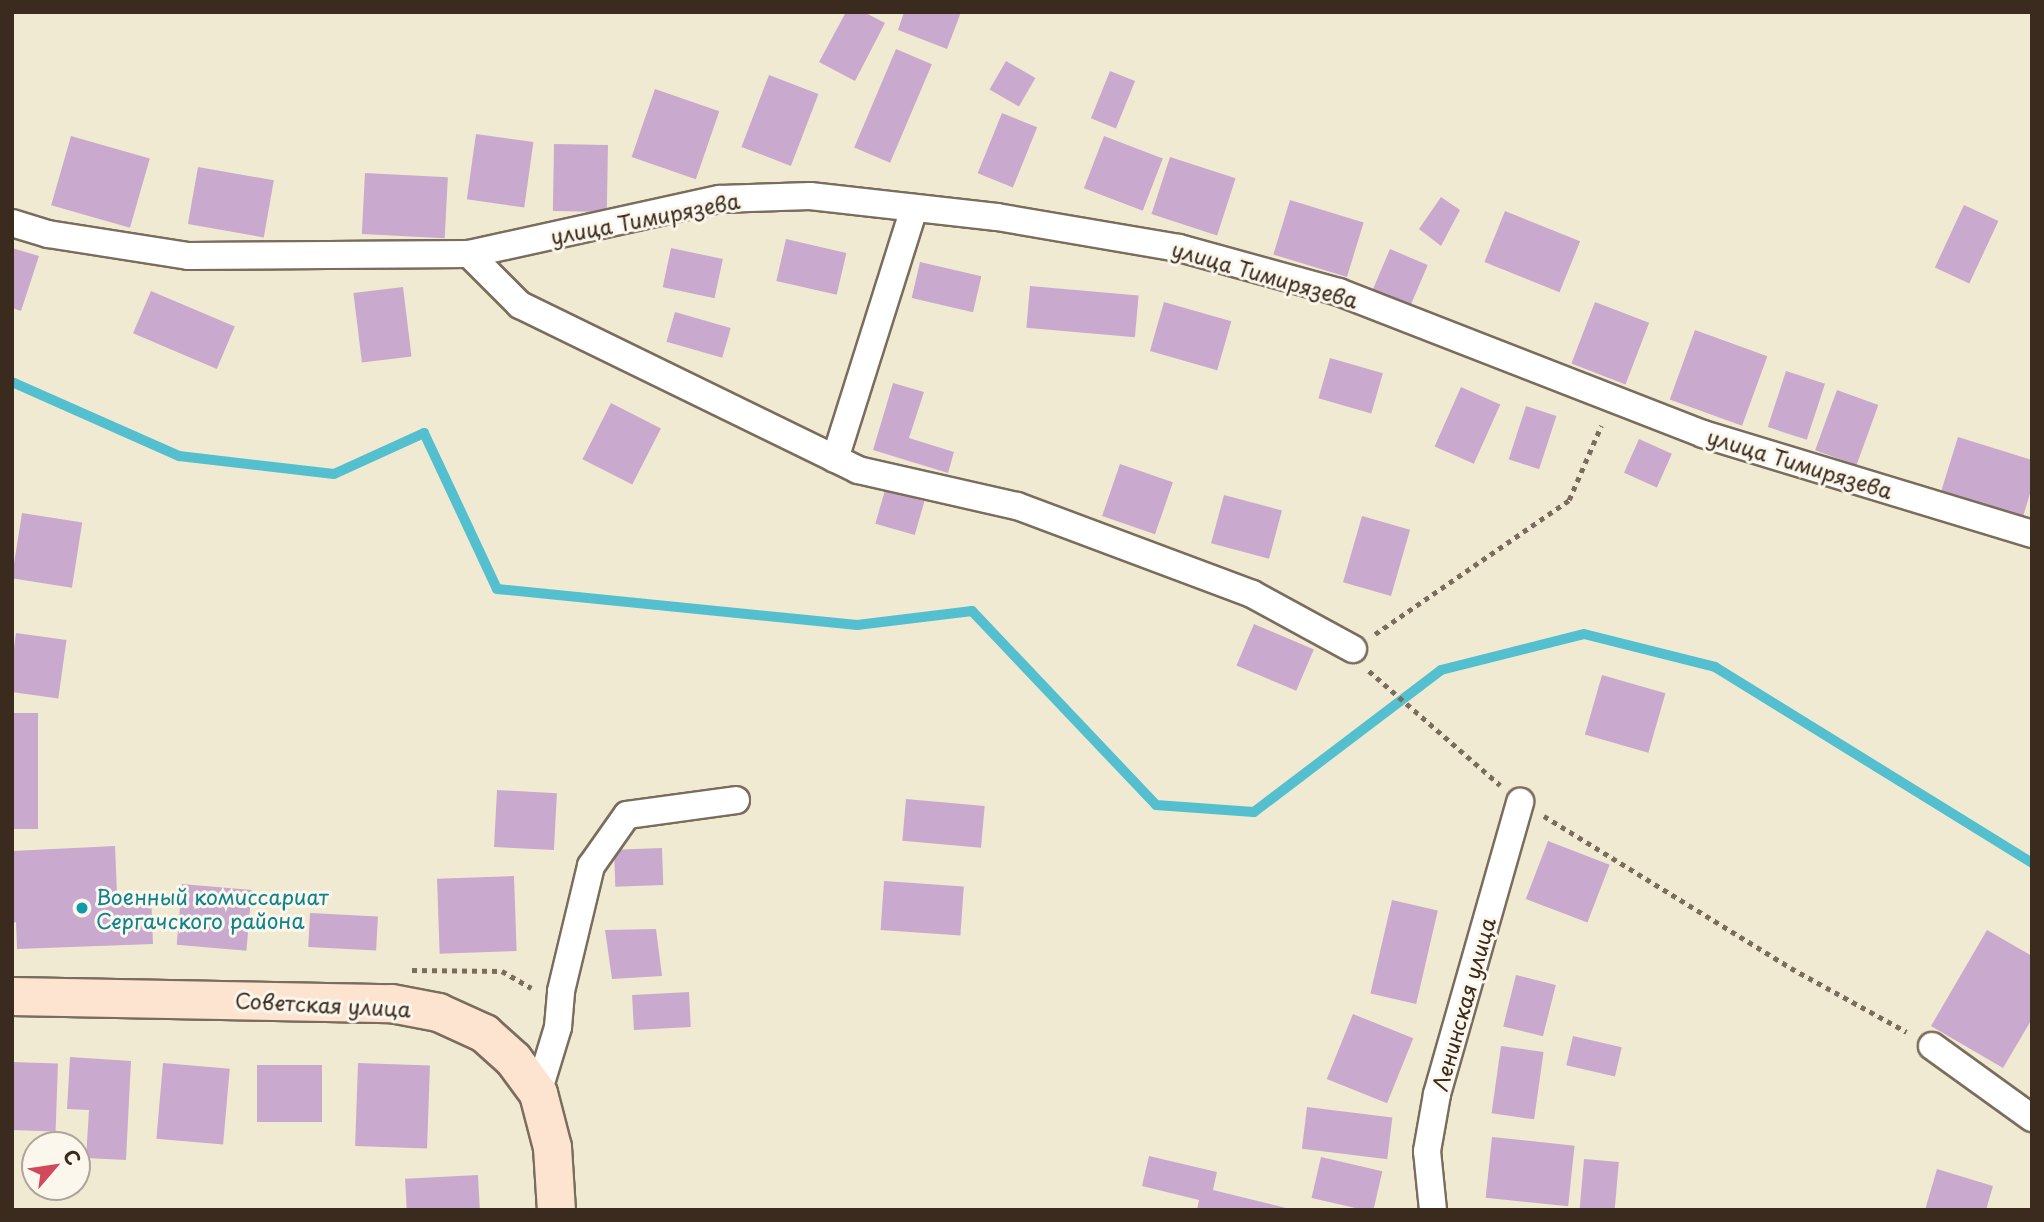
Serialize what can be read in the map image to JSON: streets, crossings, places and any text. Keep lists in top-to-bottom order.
{
  "streets": {
    "main road": ["Советская улица"],
    "street": ["улица Тимирязева", "Ленинская улица"]
  },
  "places": ["Военный комиссариат Сергачского района"],
  "north": "top right"
}
